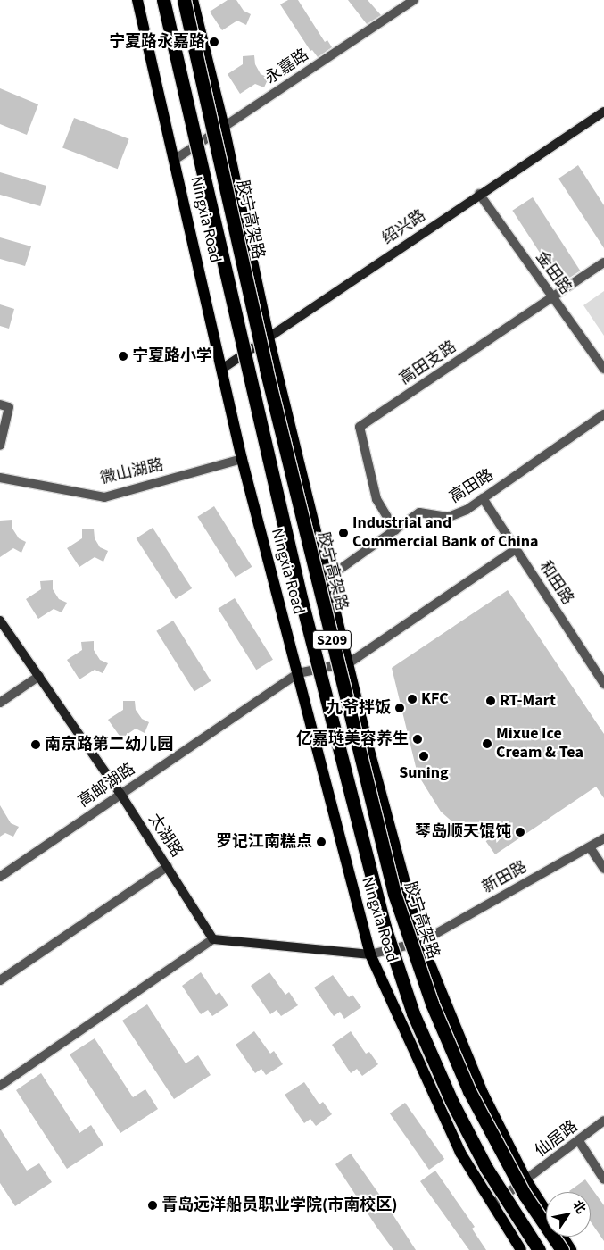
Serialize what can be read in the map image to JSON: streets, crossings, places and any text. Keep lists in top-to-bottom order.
{
  "streets": {
    "highway": ["胶宁高架路", "S209"],
    "main road": ["Ningxia Road"],
    "street": [
      "永嘉路",
      "绍兴路",
      "金田路",
      "高田支路",
      "微山湖路",
      "高田路",
      "和田路",
      "高邮湖路",
      "太湖路",
      "新田路",
      "仙居路"
    ]
  },
  "crossings": [
    ["永嘉路", "Ningxia Road"],
    ["Ningxia Road", "绍兴路"],
    ["Ningxia Road", "微山湖路"],
    ["Ningxia Road", "高邮湖路"],
    ["Ningxia Road", "新田路"],
    ["Ningxia Road", "仙居路"],
    ["绍兴路", "金田路"],
    ["金田路", "高田支路"],
    ["高田支路", "高田路"],
    ["高田路", "和田路"],
    ["高邮湖路", "太湖路"]
  ],
  "places": [
    "宁夏路永嘉路",
    "宁夏路小学",
    "Industrial and Commercial Bank of China",
    "KFC",
    "RT-Mart",
    "九爷拌饭",
    "亿嘉琏美容养生",
    "Mixue Ice Cream & Tea",
    "南京路第二幼儿园",
    "Suning",
    "琴岛顺天馄饨",
    "罗记江南糕点",
    "青岛远洋船员职业学院(市南校区)"
  ],
  "north": "top right"
}
